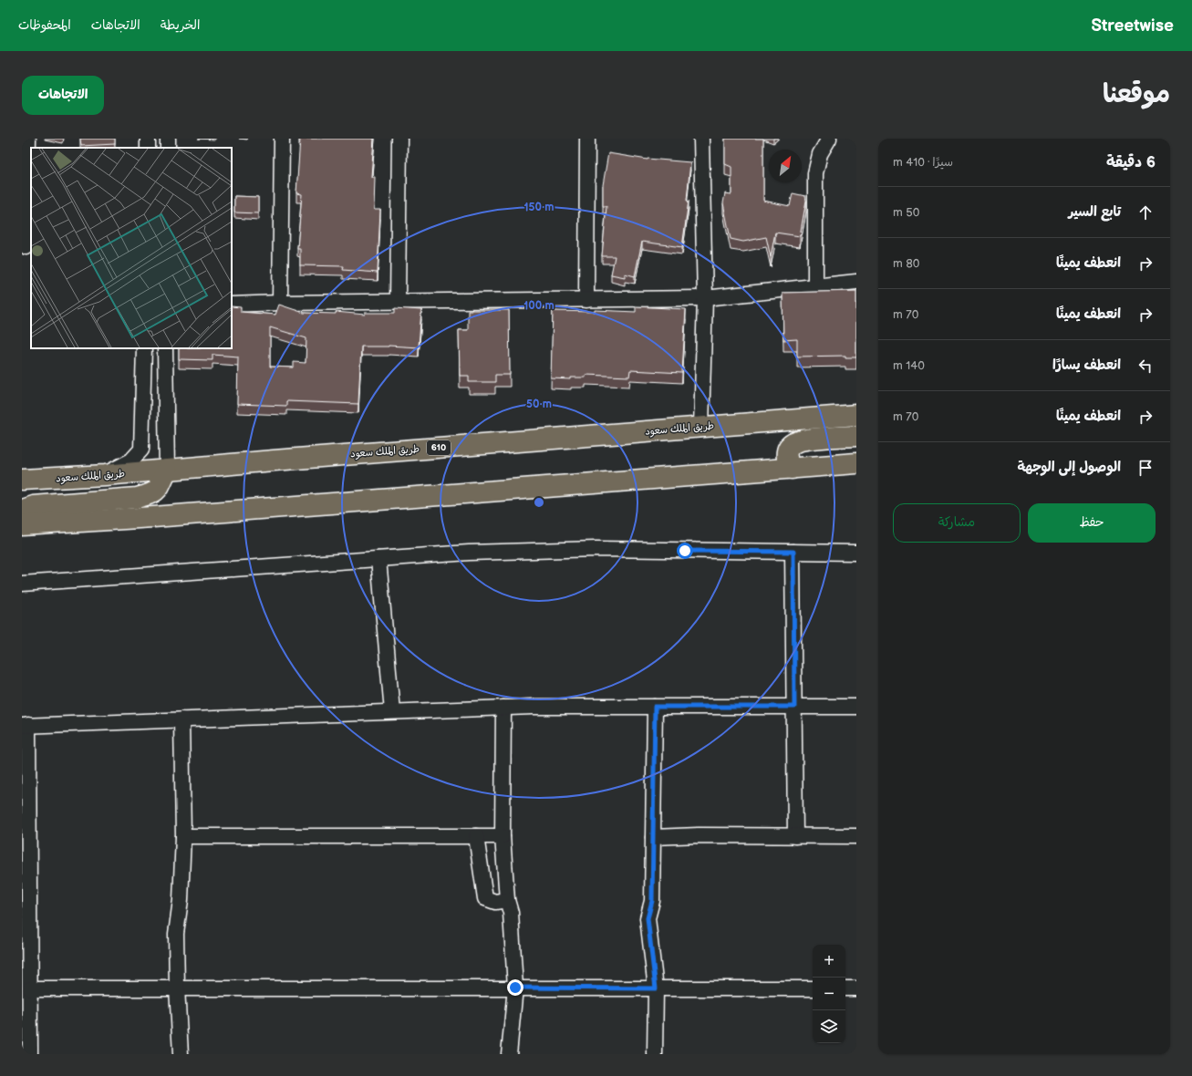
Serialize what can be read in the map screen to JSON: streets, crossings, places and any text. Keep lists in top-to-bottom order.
{
  "streets": {
    "main road": ["طريق الملك سعود", "610"]
  },
  "north": "top right",
  "page": {
    "header": "Streetwise",
    "nav": ["الخريطة", "الاتجاهات", "المحفوظات"],
    "title": "موقعنا",
    "buttons": [
      "الاتجاهات",
      ["حفظ", "مشاركة"]
    ],
    "heading": ["6 دقيقة", "سيرًا · 410 m"],
    "list": [
      ["تابع السير", "50 m"],
      ["انعطف يمينًا", "80 m"],
      ["انعطف يمينًا", "70 m"],
      ["انعطف يسارًا", "140 m"],
      ["انعطف يمينًا", "70 m"],
      "الوصول إلى الوجهة"
    ],
    "map_buttons": ["+", "−"]
  },
  "rings": ["150 m", "100 m", "50 m"]
}
